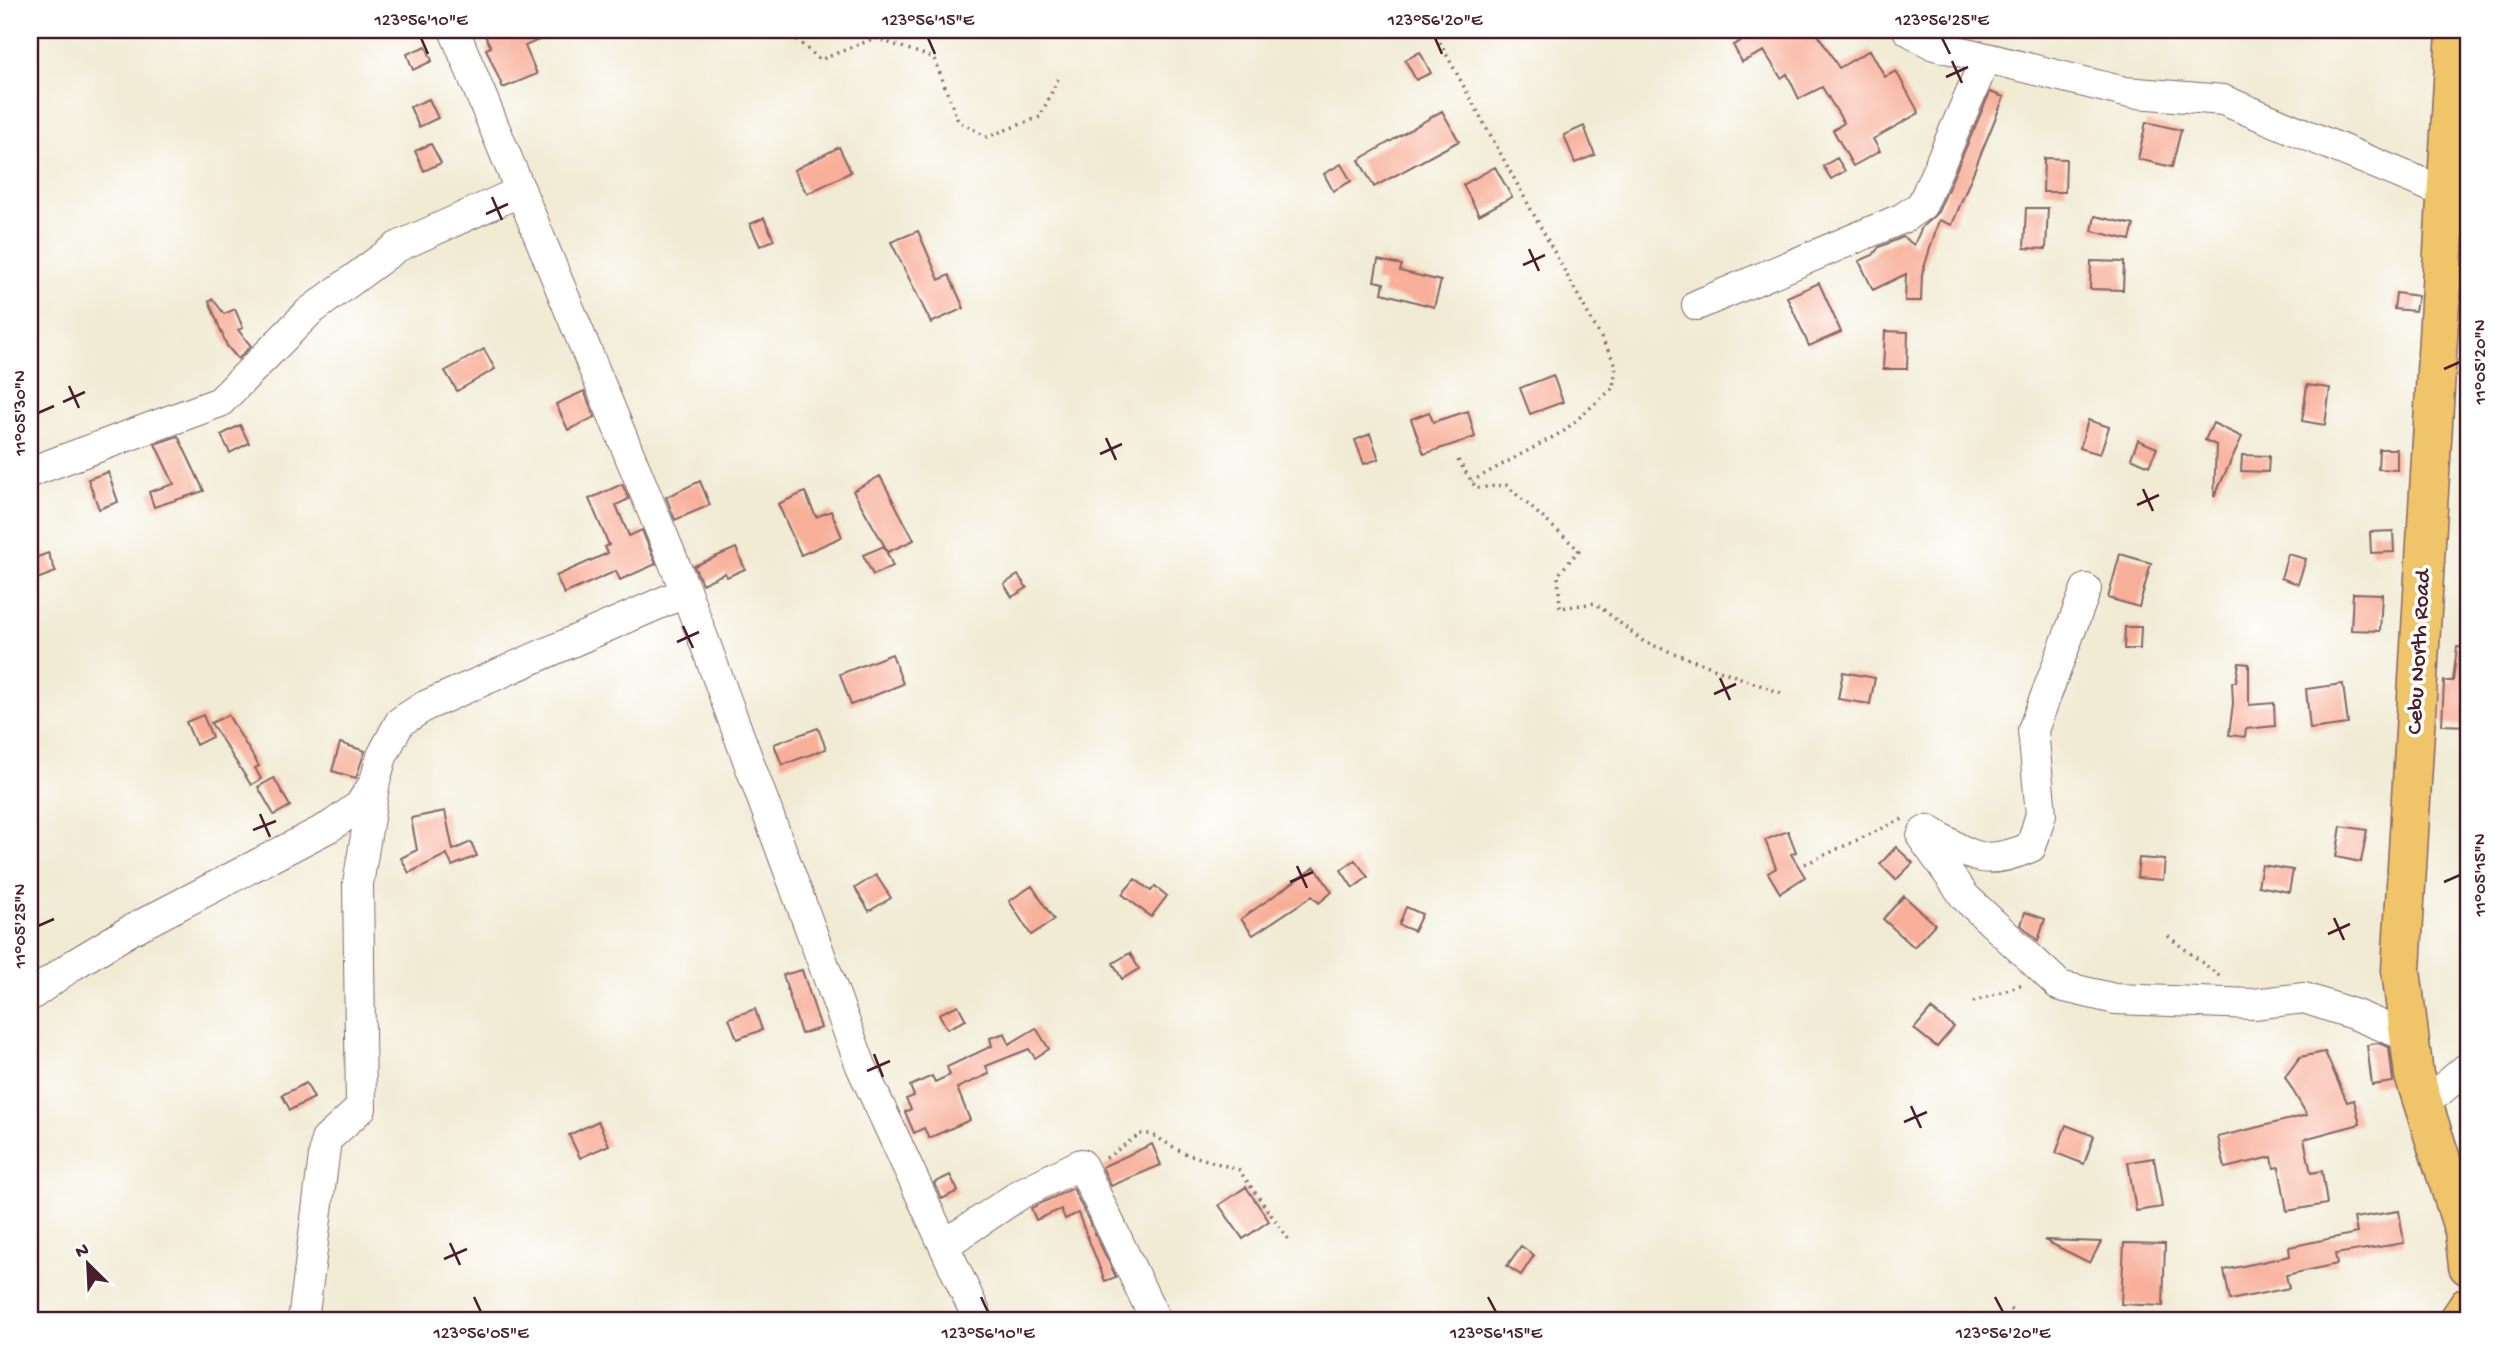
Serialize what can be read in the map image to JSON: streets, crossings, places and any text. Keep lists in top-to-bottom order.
{
  "streets": {
    "main road": ["Cebu North Road"]
  },
  "north": "top left",
  "coordinates": [
    "123°56'10\"E",
    "123°56'15\"E",
    "123°56'20\"E",
    "123°56'25\"E",
    "11°05'20\"N",
    "11°05'30\"N",
    "11°05'15\"N",
    "11°05'25\"N",
    "123°56'05\"E"
  ]
}
